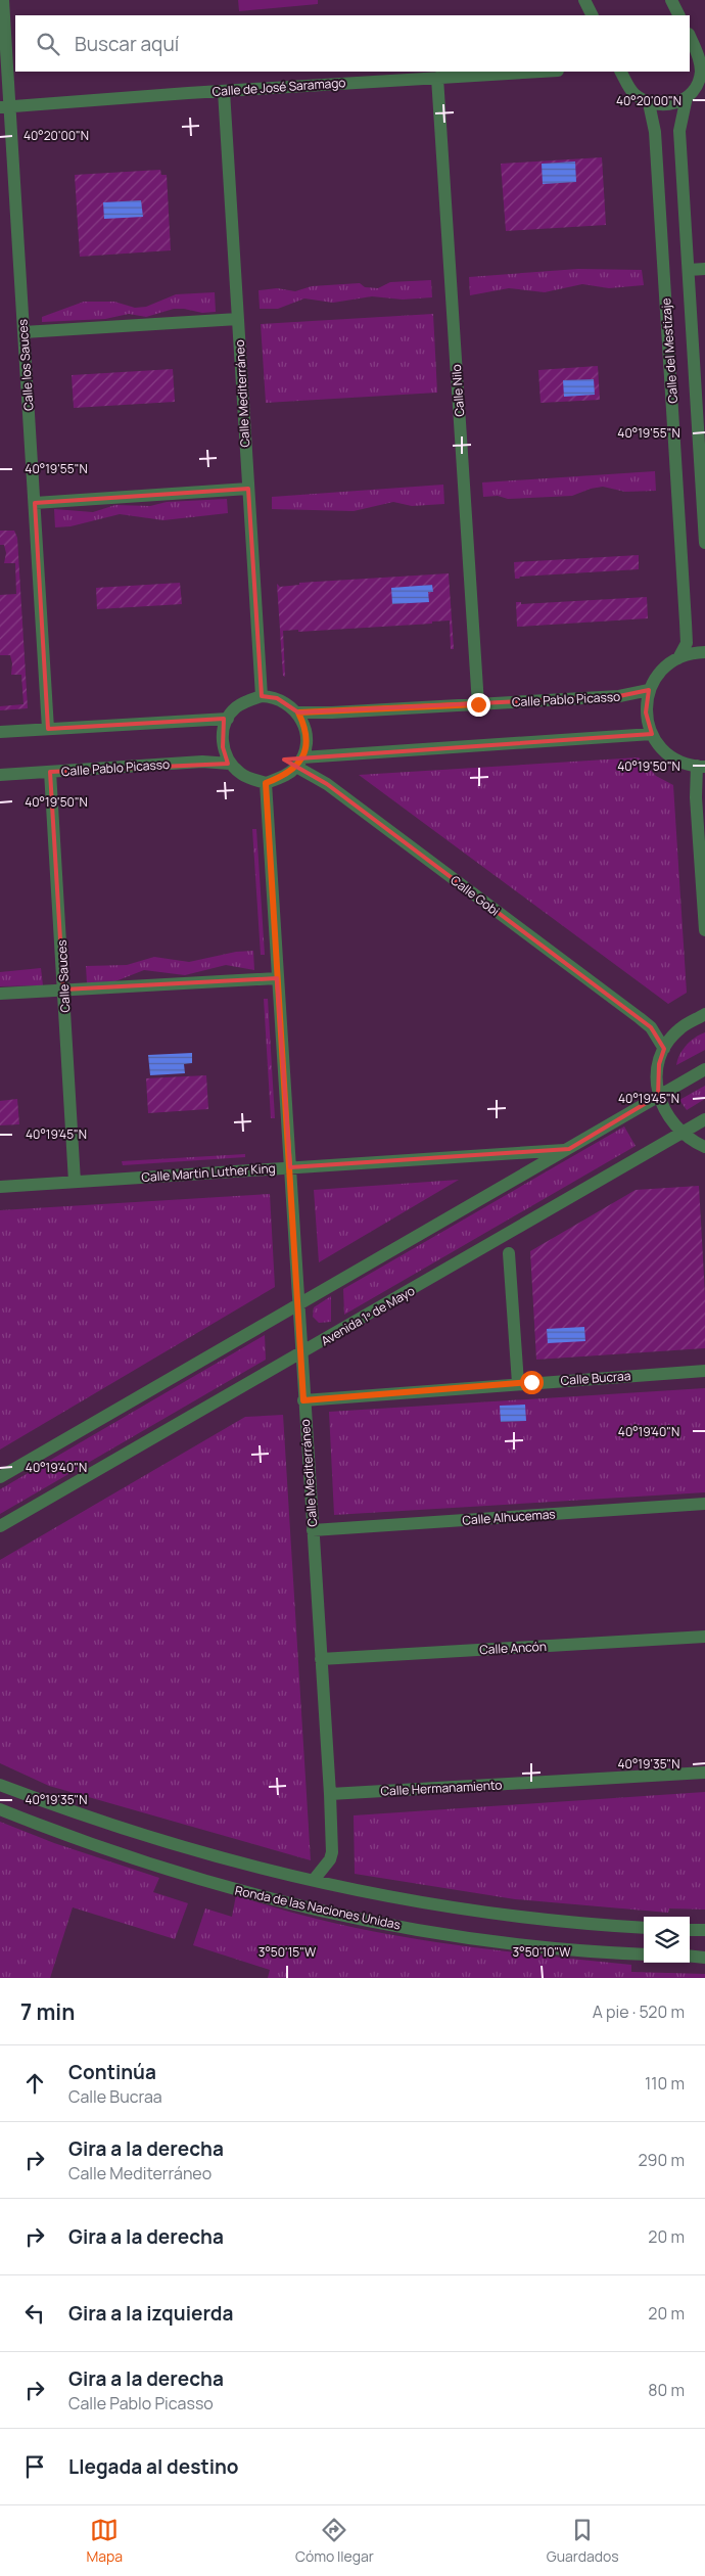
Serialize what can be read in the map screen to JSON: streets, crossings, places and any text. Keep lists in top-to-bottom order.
{
  "streets": {
    "street": [
      "Calle de José Saramago",
      "Calle del Mestizaje",
      "Calle los Sauces",
      "Calle Nilo",
      "Calle Mediterráneo",
      "Calle Pablo Picasso",
      "Calle Gobi",
      "Calle Sauces",
      "Calle Martin Luther King",
      "Avenida 1º de Mayo",
      "Calle Bucraa",
      "Calle Alhucemas",
      "Calle Ancón",
      "Calle Hermanamiento",
      "Ronda de las Naciones Unidas"
    ]
  },
  "crossings": [
    ["Calle de José Saramago", "Calle los Sauces"],
    ["Calle de José Saramago", "Calle Nilo"],
    ["Calle de José Saramago", "Calle Mediterráneo"],
    ["Calle Nilo", "Calle Pablo Picasso"],
    ["Calle Mediterráneo", "Calle Pablo Picasso"],
    ["Calle Mediterráneo", "Calle Gobi"],
    ["Calle Mediterráneo", "Calle Martin Luther King"],
    ["Calle Mediterráneo", "Avenida 1º de Mayo"],
    ["Calle Mediterráneo", "Calle Bucraa"],
    ["Calle Mediterráneo", "Calle Alhucemas"],
    ["Calle Mediterráneo", "Calle Ancón"],
    ["Calle Mediterráneo", "Calle Hermanamiento"],
    ["Calle Mediterráneo", "Ronda de las Naciones Unidas"],
    ["Calle Pablo Picasso", "Calle Gobi"],
    ["Calle Pablo Picasso", "Calle Sauces"],
    ["Calle Sauces", "Calle Martin Luther King"]
  ],
  "page": {
    "search": "Buscar aquí",
    "heading": ["7 min", "A pie · 520 m"],
    "list": [
      ["Continúa", "Calle Bucraa", "110 m"],
      ["Gira a la derecha", "Calle Mediterráneo", "290 m"],
      ["Gira a la derecha", "20 m"],
      ["Gira a la izquierda", "20 m"],
      ["Gira a la derecha", "Calle Pablo Picasso", "80 m"],
      "Llegada al destino"
    ],
    "nav": ["Mapa", "Cómo llegar", "Guardados"]
  },
  "coordinates": [
    "40°20'00\"N",
    "40°19'55\"N",
    "40°19'50\"N",
    "40°19'45\"N",
    "40°19'40\"N",
    "40°19'35\"N",
    "3°50'15\"W",
    "3°50'10\"W"
  ]
}
